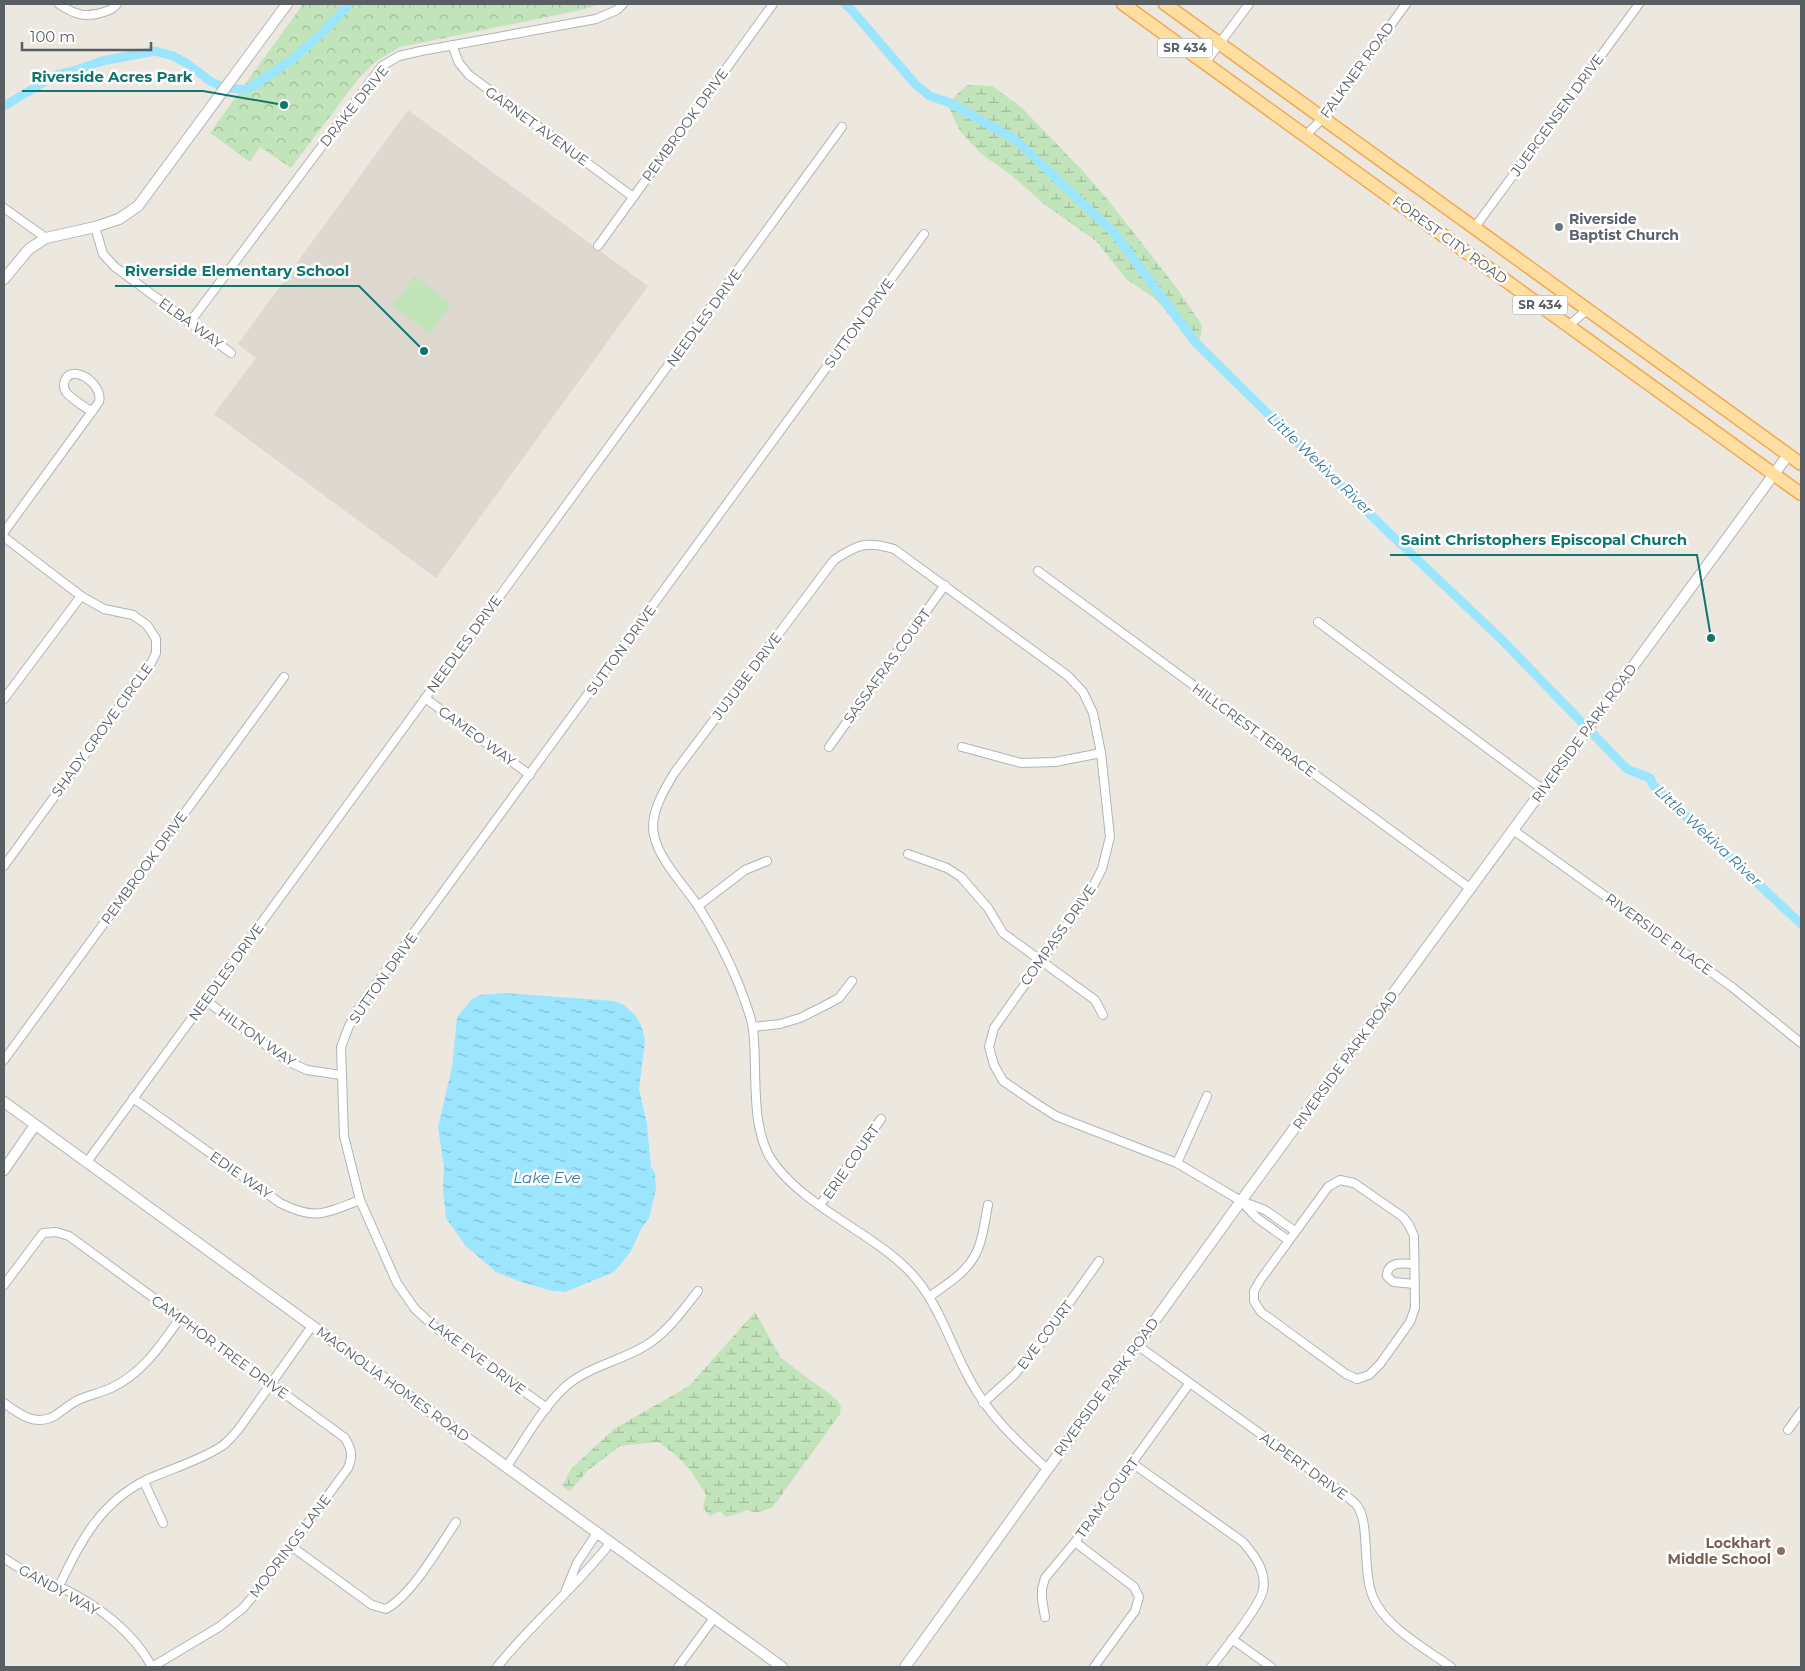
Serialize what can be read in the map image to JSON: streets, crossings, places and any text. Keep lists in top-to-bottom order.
{
  "streets": {
    "main road": ["SR 434", "FOREST CITY ROAD"],
    "street": [
      "FALKNER ROAD",
      "DRAKE DRIVE",
      "JUERGENSEN DRIVE",
      "PEMBROOK DRIVE",
      "GARNET AVENUE",
      "NEEDLES DRIVE",
      "ELBA WAY",
      "SUTTON DRIVE",
      "SASSAFRAS COURT",
      "JUJUBE DRIVE",
      "SHADY GROVE CIRCLE",
      "HILLCREST TERRACE",
      "RIVERSIDE PARK ROAD",
      "CAMEO WAY",
      "RIVERSIDE PLACE",
      "COMPASS DRIVE",
      "HILTON WAY",
      "ERIE COURT",
      "EDIE WAY",
      "EVE COURT",
      "CAMPHOR TREE DRIVE",
      "LAKE EVE DRIVE",
      "MAGNOLIA HOMES ROAD",
      "ALPERT DRIVE",
      "TRAM COURT",
      "MOORINGS LANE",
      "GANDY WAY"
    ]
  },
  "crossings": [
    ["FALKNER ROAD", "FOREST CITY ROAD"],
    ["DRAKE DRIVE", "GARNET AVENUE"],
    ["DRAKE DRIVE", "ELBA WAY"],
    ["JUERGENSEN DRIVE", "FOREST CITY ROAD"],
    ["PEMBROOK DRIVE", "GARNET AVENUE"],
    ["FOREST CITY ROAD", "RIVERSIDE PARK ROAD"],
    ["NEEDLES DRIVE", "CAMEO WAY"],
    ["NEEDLES DRIVE", "HILTON WAY"],
    ["NEEDLES DRIVE", "EDIE WAY"],
    ["NEEDLES DRIVE", "MAGNOLIA HOMES ROAD"],
    ["SUTTON DRIVE", "CAMEO WAY"],
    ["SUTTON DRIVE", "HILTON WAY"],
    ["SUTTON DRIVE", "LAKE EVE DRIVE"],
    ["SASSAFRAS COURT", "JUJUBE DRIVE"],
    ["SASSAFRAS COURT", "COMPASS DRIVE"],
    ["JUJUBE DRIVE", "RIVERSIDE PARK ROAD"],
    ["JUJUBE DRIVE", "COMPASS DRIVE"],
    ["JUJUBE DRIVE", "ERIE COURT"],
    ["JUJUBE DRIVE", "EVE COURT"],
    ["HILLCREST TERRACE", "RIVERSIDE PARK ROAD"],
    ["RIVERSIDE PARK ROAD", "RIVERSIDE PLACE"],
    ["RIVERSIDE PARK ROAD", "COMPASS DRIVE"],
    ["RIVERSIDE PARK ROAD", "ALPERT DRIVE"],
    ["HILTON WAY", "LAKE EVE DRIVE"],
    ["EDIE WAY", "LAKE EVE DRIVE"],
    ["CAMPHOR TREE DRIVE", "MOORINGS LANE"],
    ["ALPERT DRIVE", "TRAM COURT"],
    ["MOORINGS LANE", "GANDY WAY"]
  ],
  "water": ["Little Wekiva River", "Lake Eve"],
  "places": [
    "Riverside Acres Park",
    "Riverside Baptist Church",
    "Riverside Elementary School",
    "Saint Christophers Episcopal Church",
    "Lockhart Middle School"
  ],
  "scale_bar": "100 m"
}
